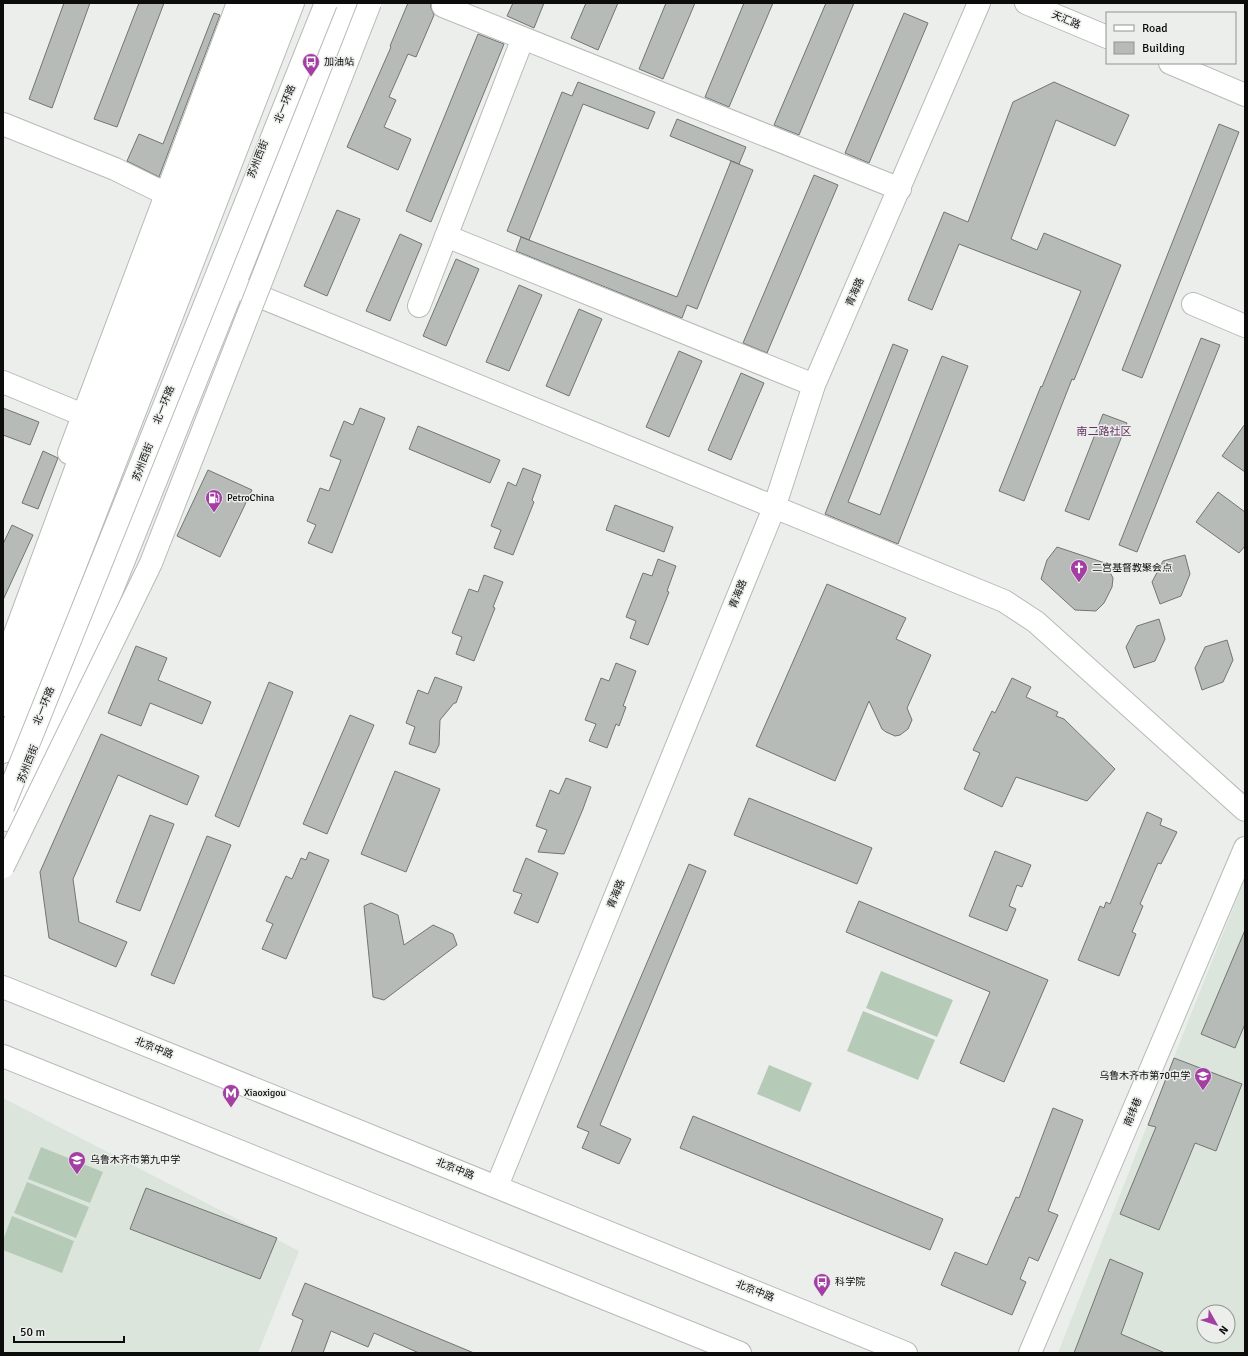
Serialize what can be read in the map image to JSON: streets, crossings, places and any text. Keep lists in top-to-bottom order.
{
  "streets": {
    "main road": [
      "天汇路",
      "北一环路",
      "苏州西街",
      "青海路",
      "北京中路",
      "南纬巷"
    ]
  },
  "crossings": [
    ["北一环路", "苏州西街"],
    ["青海路", "北京中路"]
  ],
  "districts": ["南二路社区"],
  "places": {
    "bus stop": ["加油站", "科学院"],
    "fuel station": ["PetroChina"],
    "church": ["二宫基督教聚会点"],
    "school or university": ["乌鲁木齐市第70中学", "乌鲁木齐市第九中学"],
    "metro station": ["Xiaoxigou"]
  },
  "legend": ["Road", "Building"],
  "scale_bar": "50 m",
  "north": "bottom right"
}
